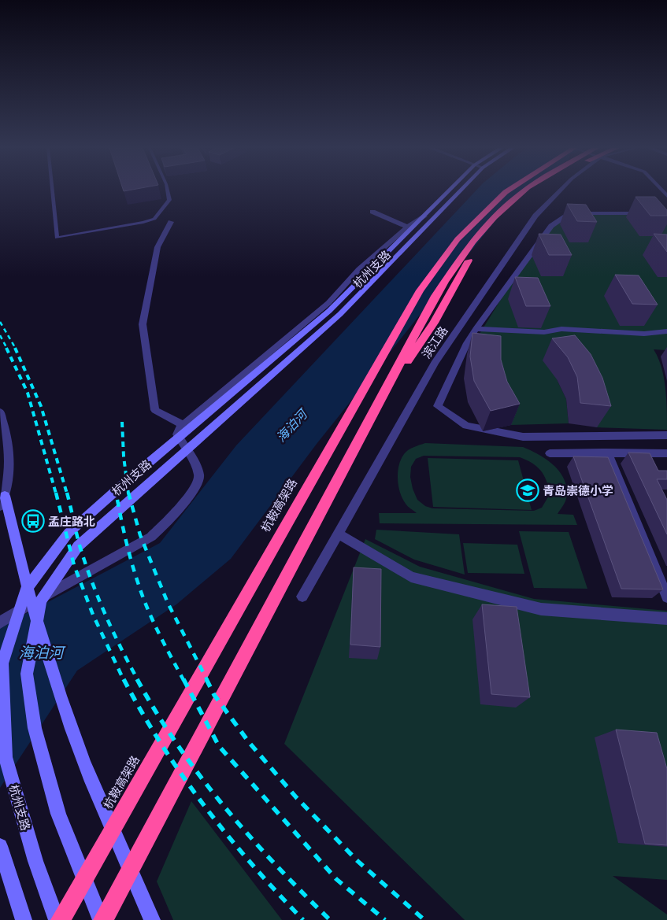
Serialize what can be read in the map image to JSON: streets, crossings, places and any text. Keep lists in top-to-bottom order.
{
  "streets": {
    "highway": ["杭鞍高架路"],
    "main road": ["杭州支路"],
    "street": ["滨江路"]
  },
  "water": ["海泊河"],
  "places": {
    "school or university": ["青岛崇德小学"],
    "bus stop": ["孟庄路北"]
  }
}
